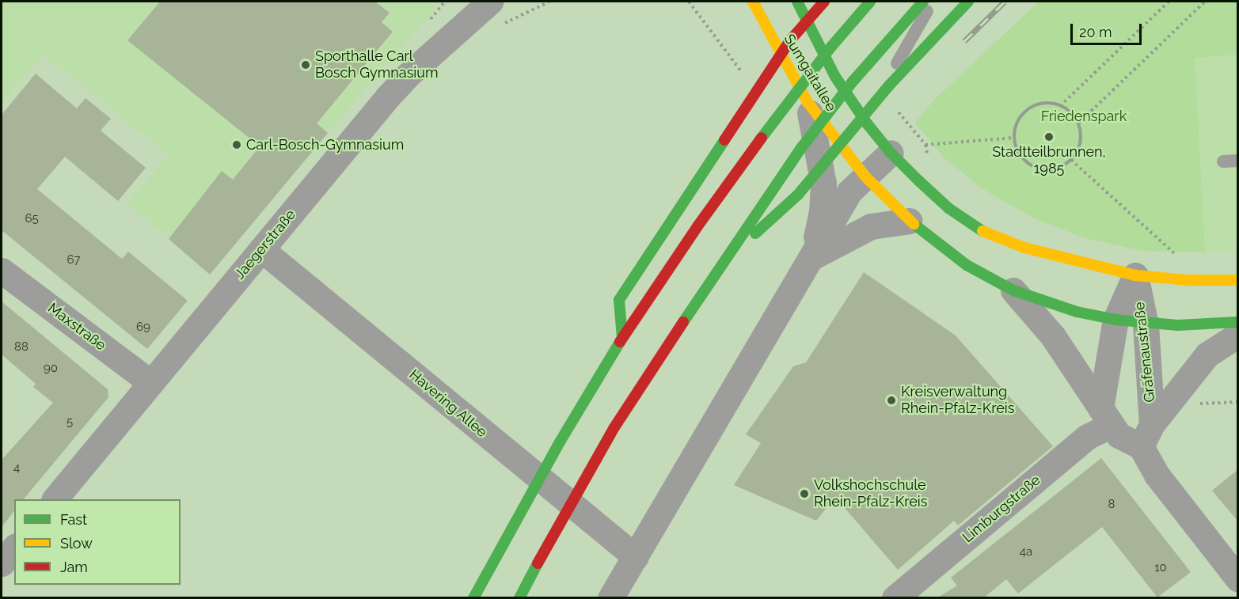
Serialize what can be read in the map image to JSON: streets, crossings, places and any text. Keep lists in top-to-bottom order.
{
  "streets": {
    "main road": ["Sumgaitallee"],
    "street": [
      "Jaegerstraße",
      "Maxstraße",
      "Gräfenaustraße",
      "Havering Allee",
      "Limburgstraße"
    ]
  },
  "crossings": [
    ["Sumgaitallee", "Gräfenaustraße"],
    ["Jaegerstraße", "Maxstraße"],
    ["Jaegerstraße", "Havering Allee"],
    ["Gräfenaustraße", "Limburgstraße"]
  ],
  "parks": ["Friedenspark"],
  "places": [
    "Sporthalle Carl Bosch Gymnasium",
    "Stadtteilbrunnen, 1985",
    "Carl-Bosch-Gymnasium",
    "Kreisverwaltung Rhein-Pfalz-Kreis",
    "Volkshochschule Rhein-Pfalz-Kreis"
  ],
  "house_numbers": [
    "65",
    "67",
    "69",
    "88",
    "90",
    "5",
    "4",
    "8",
    "4a",
    "10"
  ],
  "legend": ["Fast", "Slow", "Jam"],
  "scale_bar": "20 m"
}
